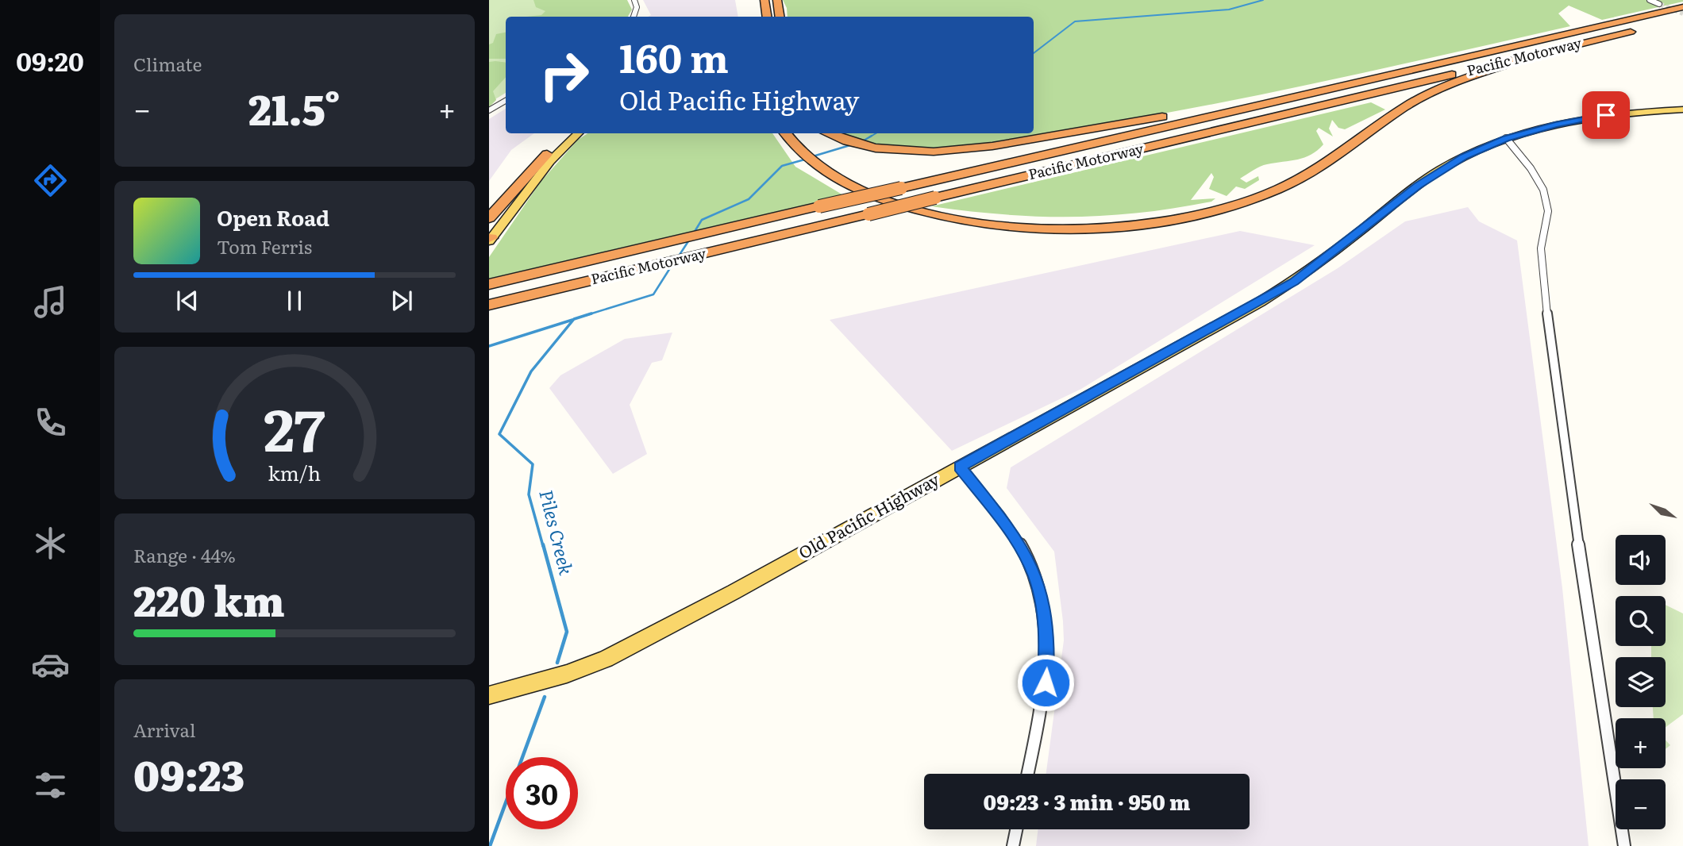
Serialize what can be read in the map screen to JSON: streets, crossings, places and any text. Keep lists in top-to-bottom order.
{
  "streets": {
    "highway": ["Pacific Motorway"],
    "main road": ["Old Pacific Highway"]
  },
  "water": ["Piles Creek"],
  "page": {
    "tabs": "09:20",
    "tile": [
      "Climate",
      ["Range · 44%", "220 km"],
      ["Arrival", "09:23"]
    ],
    "turn": ["160 m", "Old Pacific Highway"],
    "heat": ["−", "21.5°", "+"],
    "song": ["Open Road", "Tom Ferris"],
    "map_buttons": ["+", "−"],
    "limit": "30",
    "trip": "09:23 · 3 min · 950 m",
    "gauge": ["27", "km/h"]
  }
}
